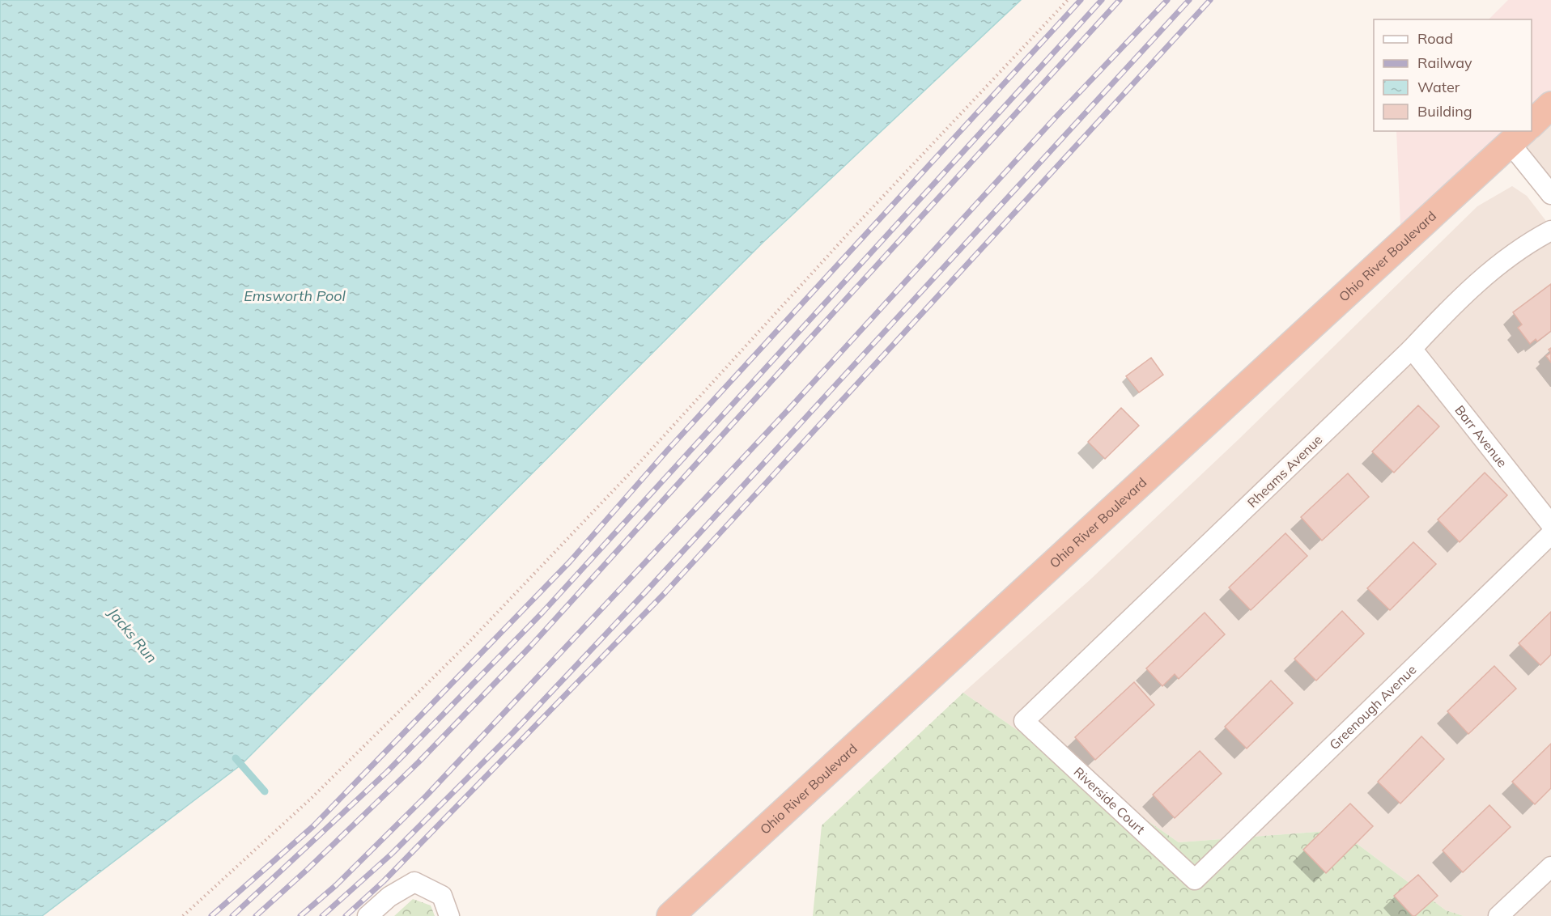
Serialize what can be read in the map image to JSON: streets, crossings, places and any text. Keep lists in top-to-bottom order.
{
  "streets": {
    "highway": ["Ohio River Boulevard"],
    "street": [
      "Barr Avenue",
      "Rheams Avenue",
      "Greenough Avenue",
      "Riverside Court"
    ]
  },
  "crossings": [
    ["Barr Avenue", "Rheams Avenue"],
    ["Rheams Avenue", "Riverside Court"],
    ["Greenough Avenue", "Riverside Court"]
  ],
  "water": ["Emsworth Pool", "Jacks Run"],
  "legend": [
    "Road",
    "Railway",
    "Water",
    "Building"
  ]
}
